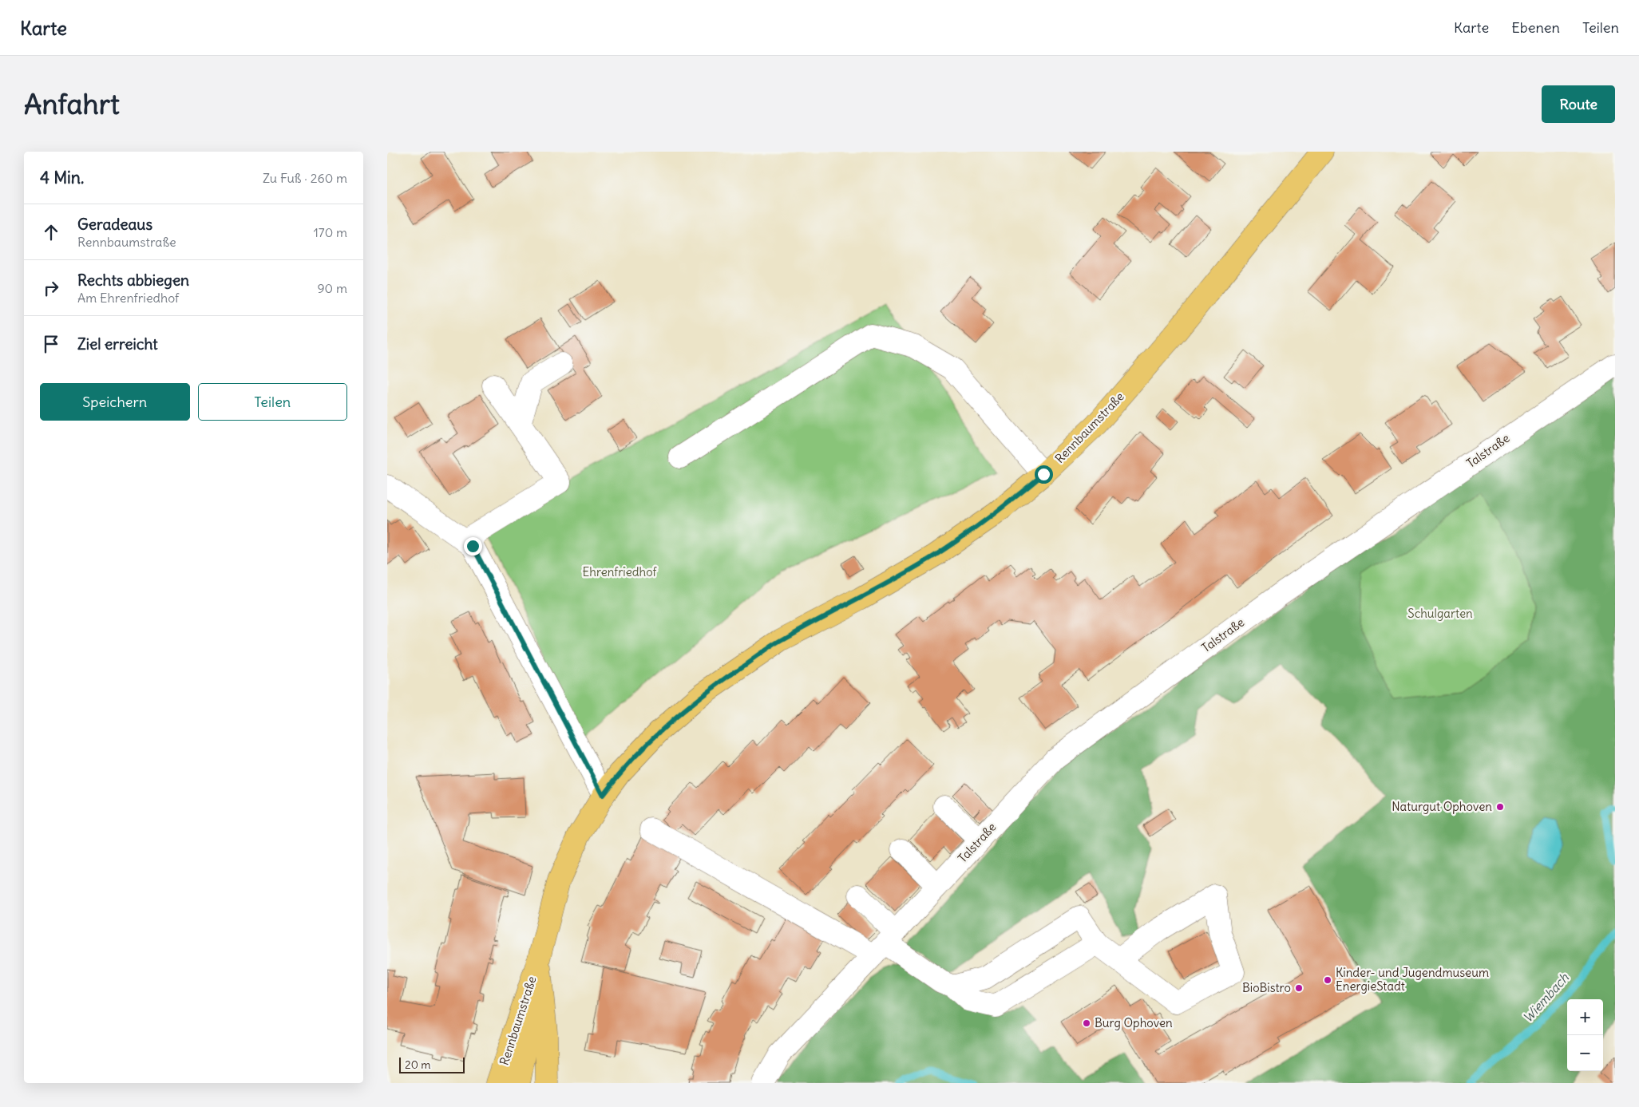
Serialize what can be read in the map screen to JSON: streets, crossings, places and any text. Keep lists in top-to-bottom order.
{
  "streets": {
    "main road": ["Rennbaumstraße"],
    "street": ["Talstraße"]
  },
  "water": ["Wiembach"],
  "parks": ["Ehrenfriedhof", "Schulgarten"],
  "places": [
    "Naturgut Ophoven",
    "Kinder- und Jugendmuseum EnergieStadt",
    "BioBistro",
    "Burg Ophoven"
  ],
  "scale_bar": "20 m",
  "page": {
    "header": "Karte",
    "nav": ["Karte", "Ebenen", "Teilen"],
    "buttons": [
      "Route",
      ["Speichern", "Teilen"]
    ],
    "title": "Anfahrt",
    "heading": ["4 Min.", "Zu Fuß · 260 m"],
    "list": [
      ["Geradeaus", "Rennbaumstraße", "170 m"],
      ["Rechts abbiegen", "Am Ehrenfriedhof", "90 m"],
      "Ziel erreicht"
    ],
    "map_buttons": ["+", "−"],
    "scale": "20 m"
  }
}
